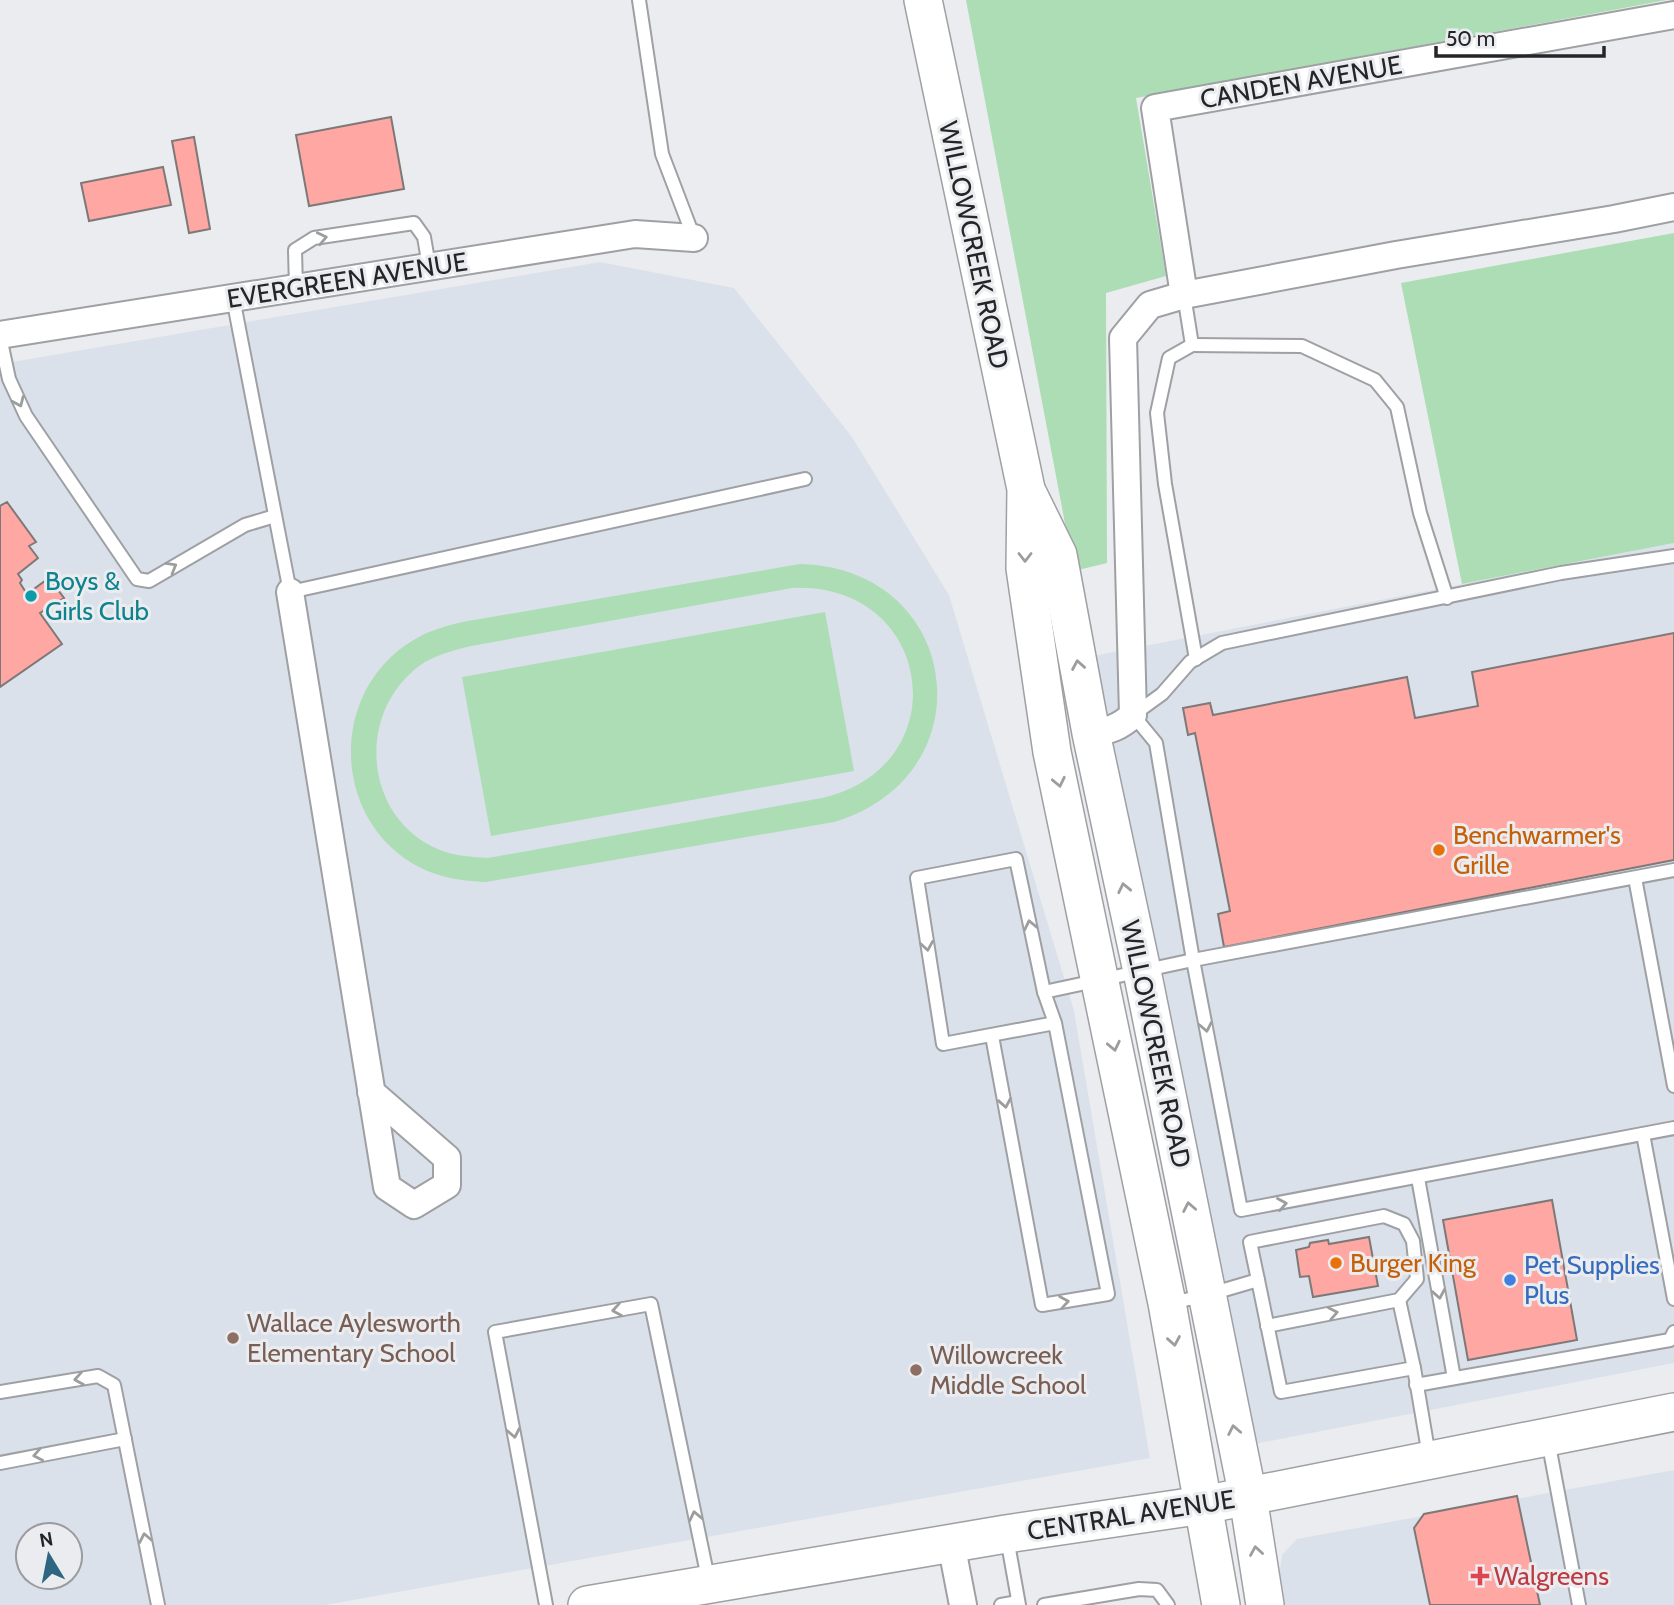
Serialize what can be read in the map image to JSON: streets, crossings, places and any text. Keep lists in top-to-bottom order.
{
  "streets": {
    "main road": ["WILLOWCREEK ROAD", "CENTRAL AVENUE"],
    "street": ["CANDEN AVENUE", "EVERGREEN AVENUE"]
  },
  "crossings": [
    ["WILLOWCREEK ROAD", "CENTRAL AVENUE"]
  ],
  "places": {
    "other": [
      "Boys & Girls Club",
      "Benchwarmer's Grille",
      "Burger King",
      "Pet Supplies Plus",
      "Wallace Aylesworth Elementary School",
      "Willowcreek Middle School"
    ],
    "health": ["Walgreens"]
  },
  "scale_bar": "50 m",
  "north": "top"
}
